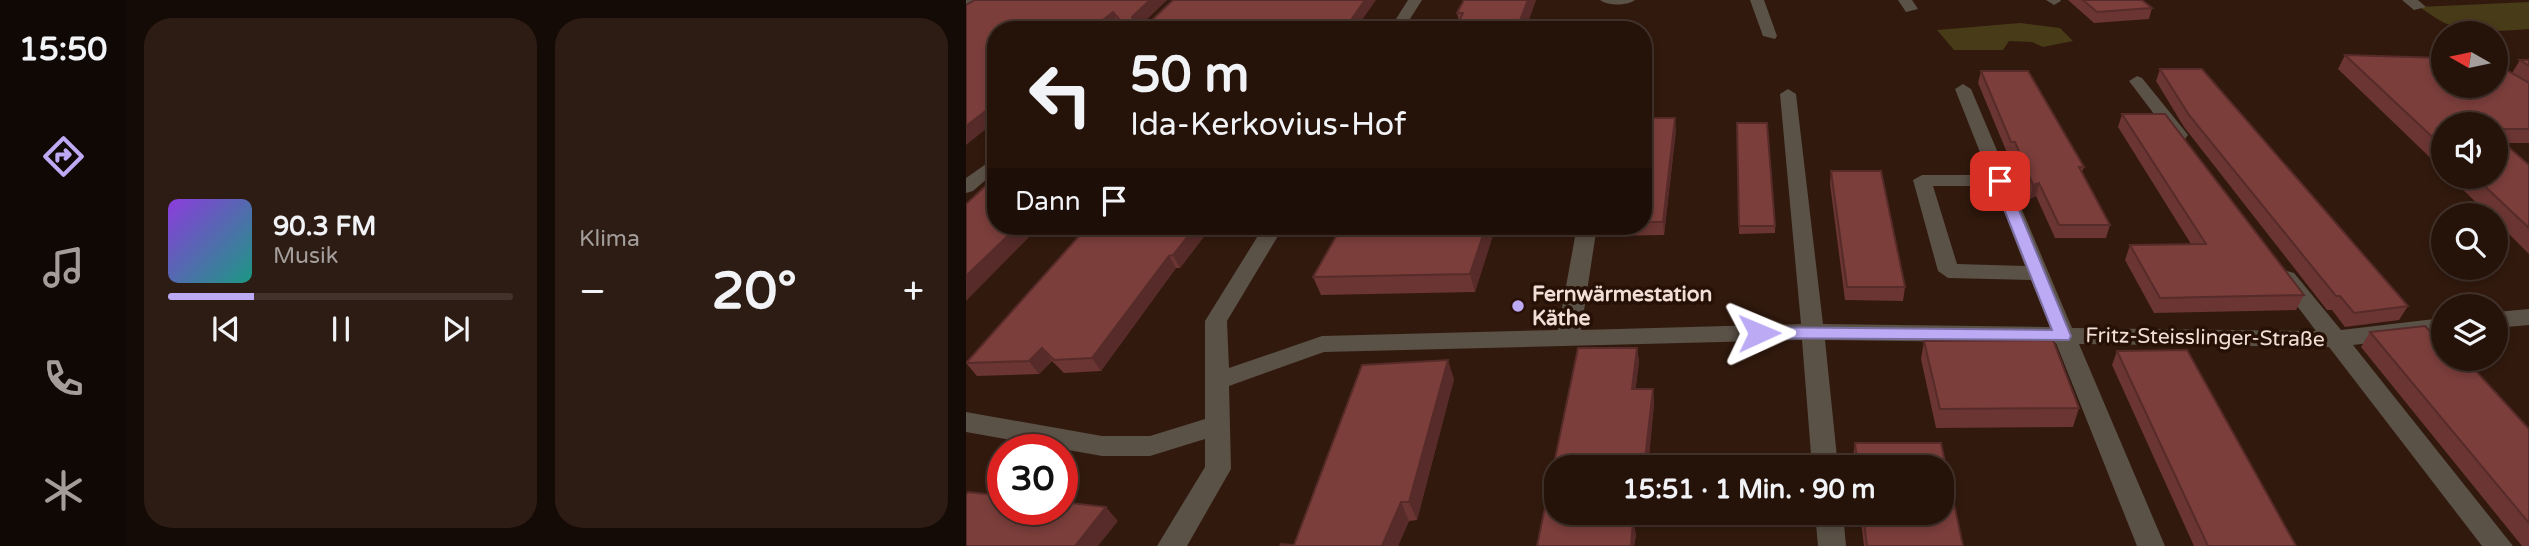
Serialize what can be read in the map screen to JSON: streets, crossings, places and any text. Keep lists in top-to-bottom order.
{
  "streets": {
    "street": ["Fritz-Steisslinger-Straße"]
  },
  "places": ["Fernwärmestation Käthe"],
  "north": "left",
  "page": {
    "tabs": "15:50",
    "tile": "Klima",
    "turn": ["50 m", "Ida-Kerkovius-Hof"],
    "then": "Dann",
    "song": ["90.3 FM", "Musik"],
    "heat": ["−", "20°", "+"],
    "limit": "30",
    "trip": "15:51 · 1 Min. · 90 m"
  }
}
